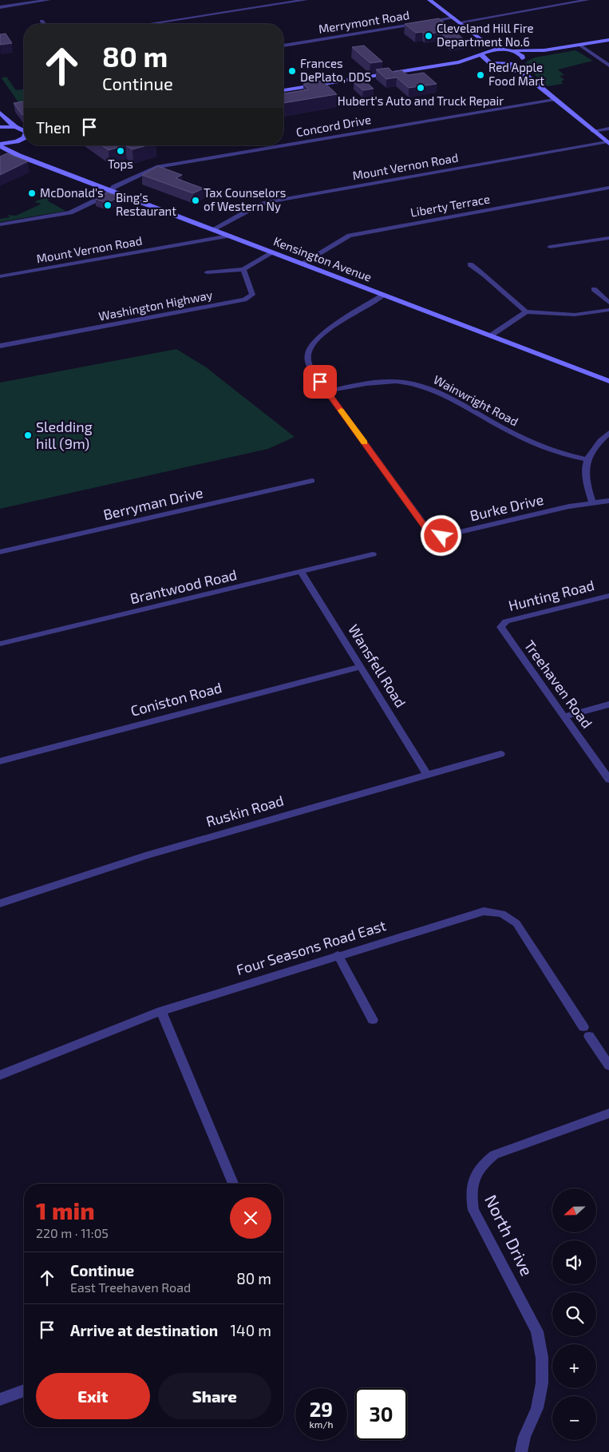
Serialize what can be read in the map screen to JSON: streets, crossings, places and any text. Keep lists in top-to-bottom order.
{
  "streets": {
    "street": [
      "Merrymont Road",
      "Concord Drive",
      "Mount Vernon Road",
      "Liberty Terrace",
      "Kensington Avenue",
      "Washington Highway",
      "Wainwright Road",
      "Berryman Drive",
      "Burke Drive",
      "Brantwood Road",
      "Hunting Road",
      "Wansfell Road",
      "Treehaven Road",
      "Coniston Road",
      "Ruskin Road",
      "Four Seasons Road East",
      "North Drive"
    ]
  },
  "crossings": [
    ["Concord Drive", "Kensington Avenue"],
    ["Mount Vernon Road", "Kensington Avenue"],
    ["Liberty Terrace", "Kensington Avenue"],
    ["Kensington Avenue", "Burke Drive"],
    ["Wainwright Road", "Burke Drive"],
    ["Brantwood Road", "Wansfell Road"],
    ["Hunting Road", "Treehaven Road"],
    ["Wansfell Road", "Coniston Road"],
    ["Wansfell Road", "Ruskin Road"]
  ],
  "places": [
    "Cleveland Hill Fire Department No.6",
    "Frances DePlato, DDS",
    "Red Apple Food Mart",
    "Hubert's Auto and Truck Repair",
    "Tops",
    "McDonald's",
    "Tax Counselors of Western Ny",
    "Bing's Restaurant",
    "Sledding hill (9m)"
  ],
  "north": "left",
  "page": {
    "turn": ["80 m", "Continue"],
    "then": "Then",
    "heading": ["1 min", "220 m · 11:05"],
    "map_buttons": ["+", "−"],
    "list": [
      {
        "name": "Continue",
        "note": "East Treehaven Road",
        "value": "80 m"
      },
      {
        "name": "Arrive at destination",
        "value": "140 m"
      }
    ],
    "buttons": ["Exit", "Share"],
    "speed": "29 km/h",
    "limit": "30"
  }
}
